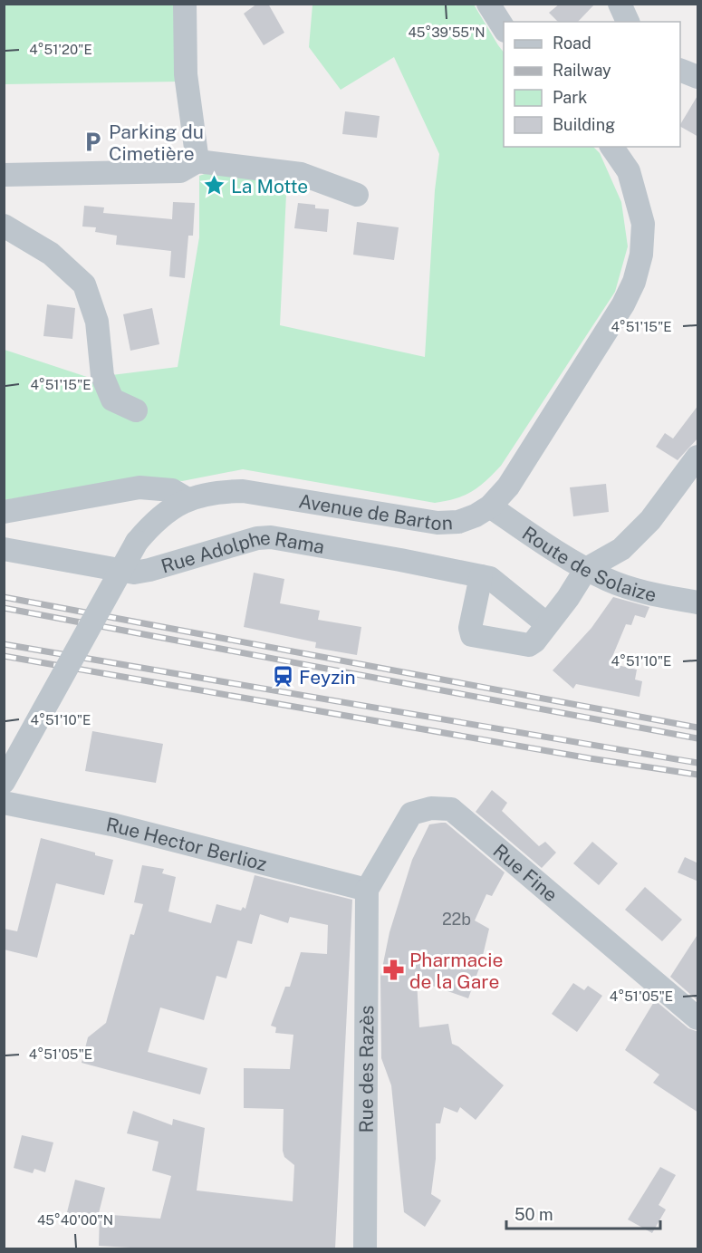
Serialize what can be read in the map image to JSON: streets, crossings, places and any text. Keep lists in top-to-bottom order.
{
  "streets": {
    "street": [
      "Avenue de Barton",
      "Rue Adolphe Rama",
      "Route de Solaize",
      "Rue Hector Berlioz",
      "Rue Fine",
      "Rue des Razès"
    ]
  },
  "crossings": [
    ["Avenue de Barton", "Route de Solaize"],
    ["Rue Hector Berlioz", "Rue Fine"],
    ["Rue Hector Berlioz", "Rue des Razès"],
    ["Rue Fine", "Rue des Razès"]
  ],
  "places": {
    "parking": ["Parking du Cimetière"],
    "place": ["La Motte"],
    "station": ["Feyzin"],
    "pharmacy": ["Pharmacie de la Gare"]
  },
  "house_numbers": ["22b"],
  "legend": [
    "Road",
    "Railway",
    "Park",
    "Building"
  ],
  "scale_bar": "50 m",
  "coordinates": [
    "45°39'55\"N",
    "4°51'20\"E",
    "4°51'15\"E",
    "4°51'10\"E",
    "4°51'05\"E",
    "45°40'00\"N"
  ]
}
